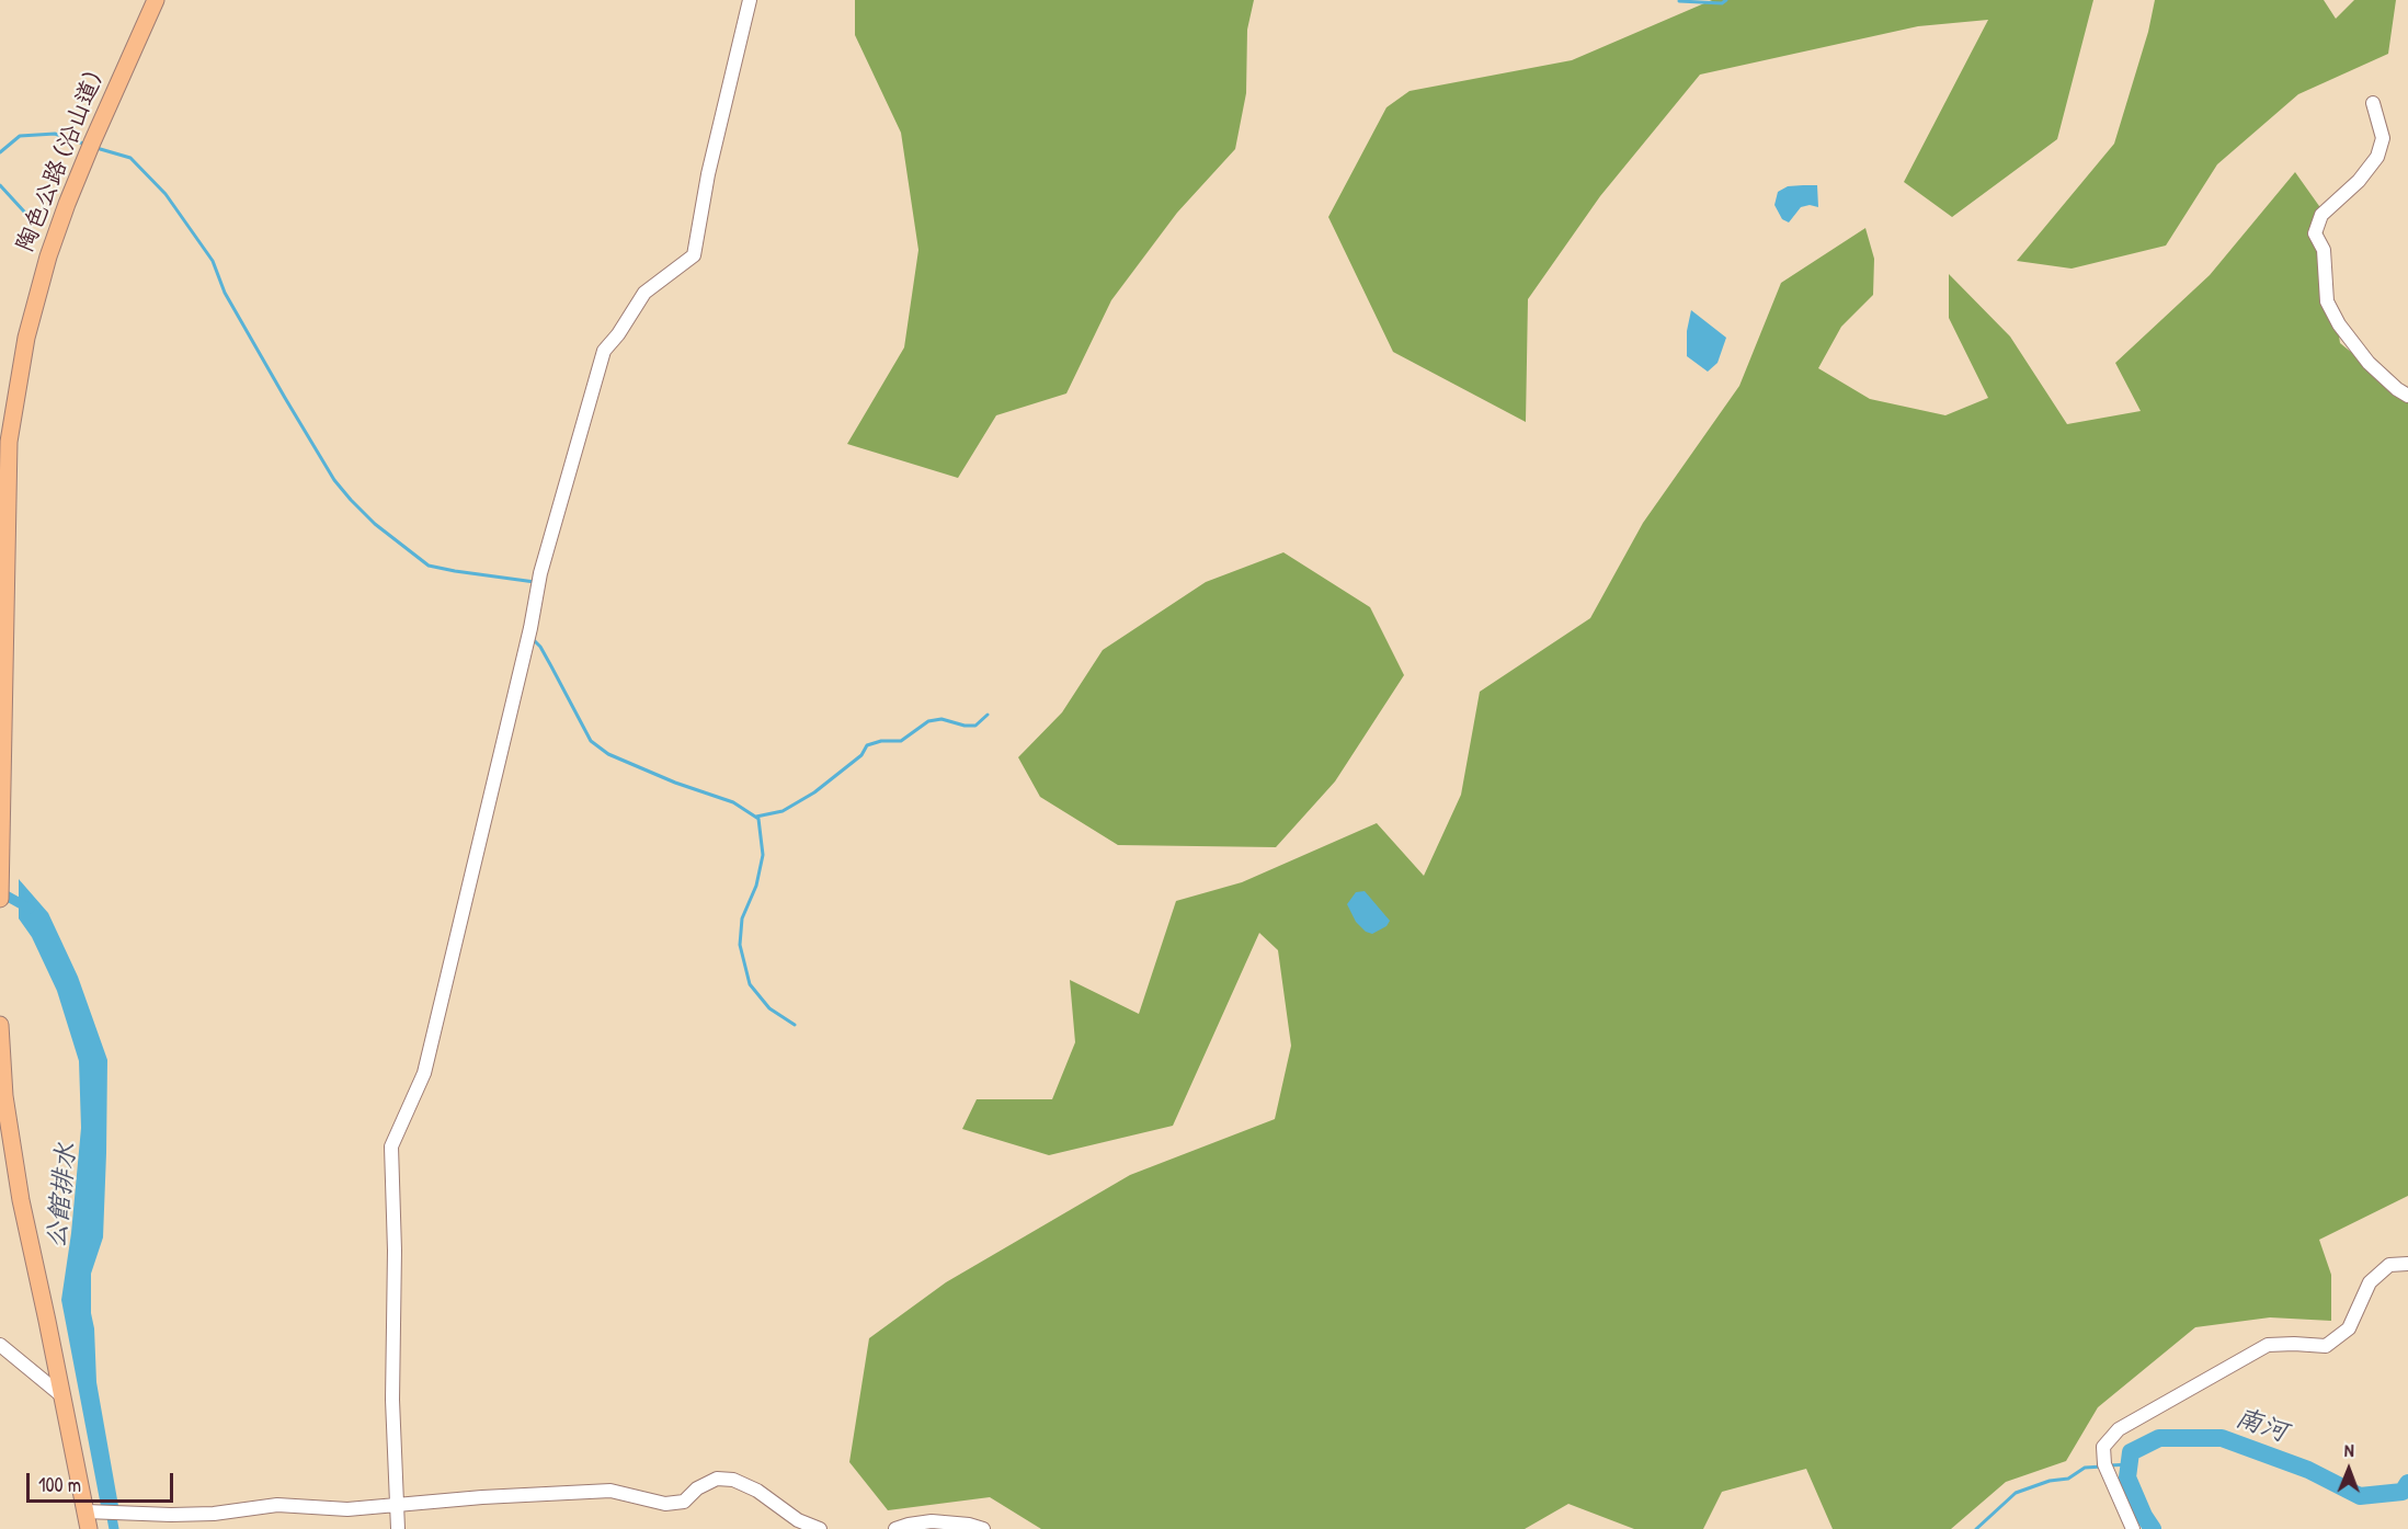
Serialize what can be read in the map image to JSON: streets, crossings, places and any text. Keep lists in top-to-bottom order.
{
  "streets": {
    "main road": ["陶色公路 (沿山道)"]
  },
  "water": ["公館排水", "南河"],
  "scale_bar": "100 m",
  "north": "top"
}
